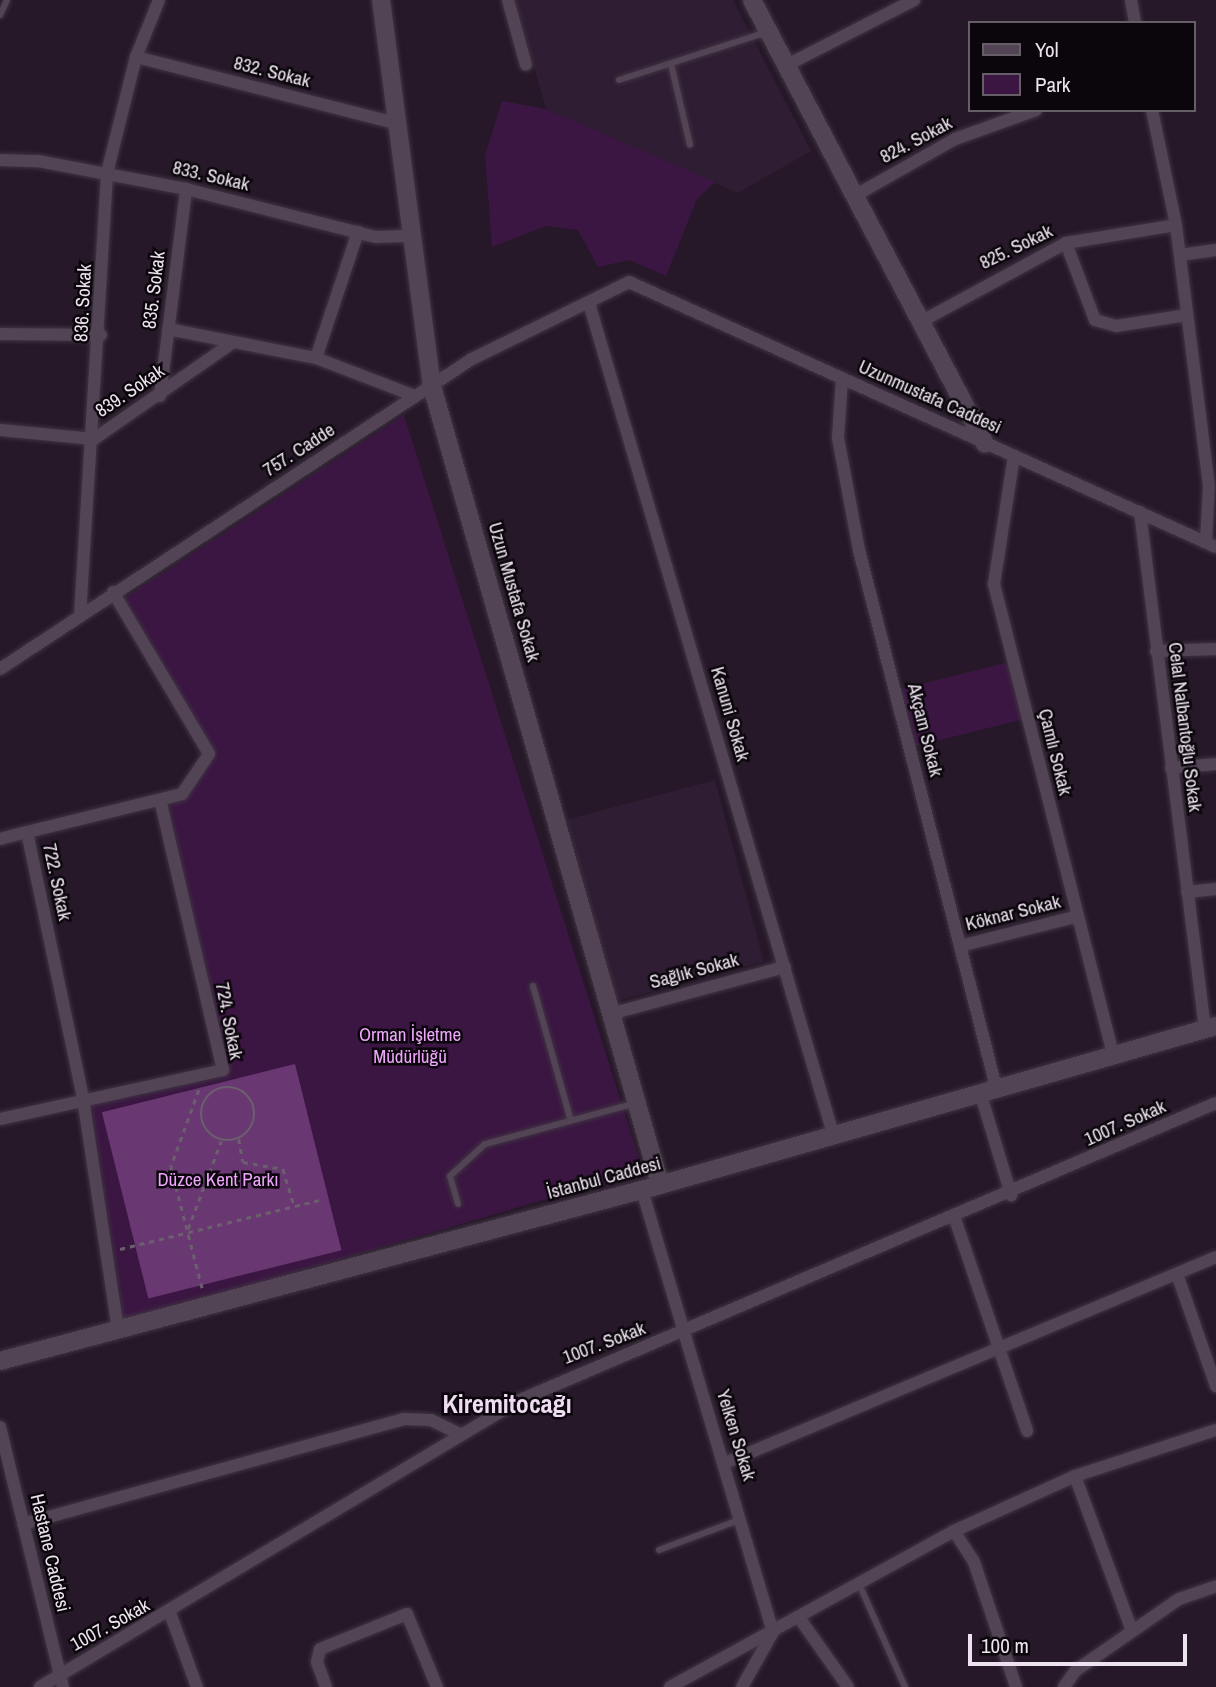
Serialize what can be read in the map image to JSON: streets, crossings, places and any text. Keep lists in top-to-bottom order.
{
  "streets": {
    "street": [
      "832. Sokak",
      "824. Sokak",
      "833. Sokak",
      "825. Sokak",
      "835. Sokak",
      "836. Sokak",
      "839. Sokak",
      "Uzunmustafa Caddesi",
      "757. Cadde",
      "Uzun Mustafa Sokak",
      "Kanuni Sokak",
      "Celal Nalbantoğlu Sokak",
      "Akçam Sokak",
      "Çamlı Sokak",
      "722. Sokak",
      "Köknar Sokak",
      "Sağlık Sokak",
      "724. Sokak",
      "1007. Sokak",
      "İstanbul Caddesi",
      "Yelken Sokak",
      "Hastane Caddesi"
    ]
  },
  "crossings": [
    ["832. Sokak", "836. Sokak"],
    ["832. Sokak", "Uzun Mustafa Sokak"],
    ["833. Sokak", "835. Sokak"],
    ["833. Sokak", "836. Sokak"],
    ["833. Sokak", "Uzun Mustafa Sokak"],
    ["835. Sokak", "839. Sokak"],
    ["836. Sokak", "839. Sokak"],
    ["836. Sokak", "757. Cadde"],
    ["Uzunmustafa Caddesi", "757. Cadde"],
    ["Uzunmustafa Caddesi", "Celal Nalbantoğlu Sokak"],
    ["Uzunmustafa Caddesi", "Akçam Sokak"],
    ["Uzunmustafa Caddesi", "Çamlı Sokak"],
    ["757. Cadde", "Uzun Mustafa Sokak"],
    ["757. Cadde", "Kanuni Sokak"],
    ["757. Cadde", "722. Sokak"],
    ["Uzun Mustafa Sokak", "Sağlık Sokak"],
    ["Uzun Mustafa Sokak", "İstanbul Caddesi"],
    ["Kanuni Sokak", "Sağlık Sokak"],
    ["Kanuni Sokak", "İstanbul Caddesi"],
    ["Celal Nalbantoğlu Sokak", "İstanbul Caddesi"],
    ["Akçam Sokak", "Köknar Sokak"],
    ["Akçam Sokak", "1007. Sokak"],
    ["Akçam Sokak", "İstanbul Caddesi"],
    ["Çamlı Sokak", "Köknar Sokak"],
    ["Çamlı Sokak", "İstanbul Caddesi"],
    ["722. Sokak", "724. Sokak"],
    ["722. Sokak", "İstanbul Caddesi"],
    ["1007. Sokak", "Yelken Sokak"],
    ["1007. Sokak", "Hastane Caddesi"],
    ["İstanbul Caddesi", "Yelken Sokak"]
  ],
  "districts": ["Kiremitocağı"],
  "parks": ["Orman İşletme Müdürlüğü", "Düzce Kent Parkı"],
  "legend": ["Yol", "Park"],
  "scale_bar": "100 m"
}
